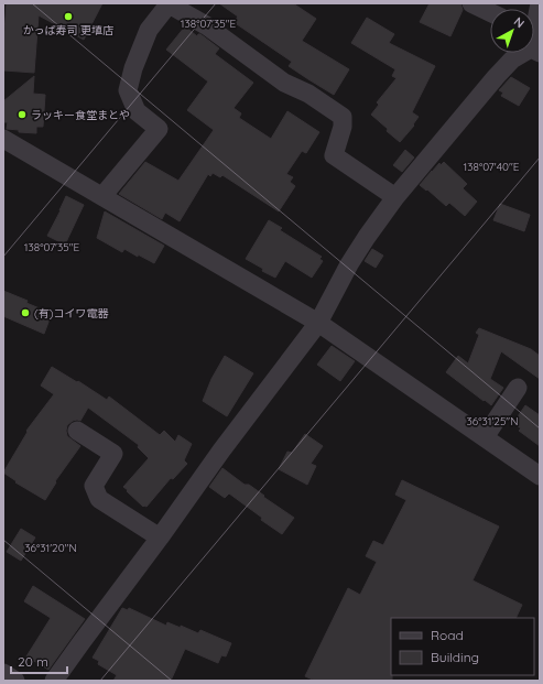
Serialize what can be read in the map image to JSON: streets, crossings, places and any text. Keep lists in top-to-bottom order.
{
  "places": ["かっぱ寿司 更埴店", "ラッキー食堂まとや", "(有)コイワ電器"],
  "legend": ["Road", "Building"],
  "scale_bar": "20 m",
  "north": "top right",
  "coordinates": [
    "138°07'35\"E",
    "138°07'40\"E",
    "36°31'25\"N",
    "36°31'20\"N"
  ]
}
